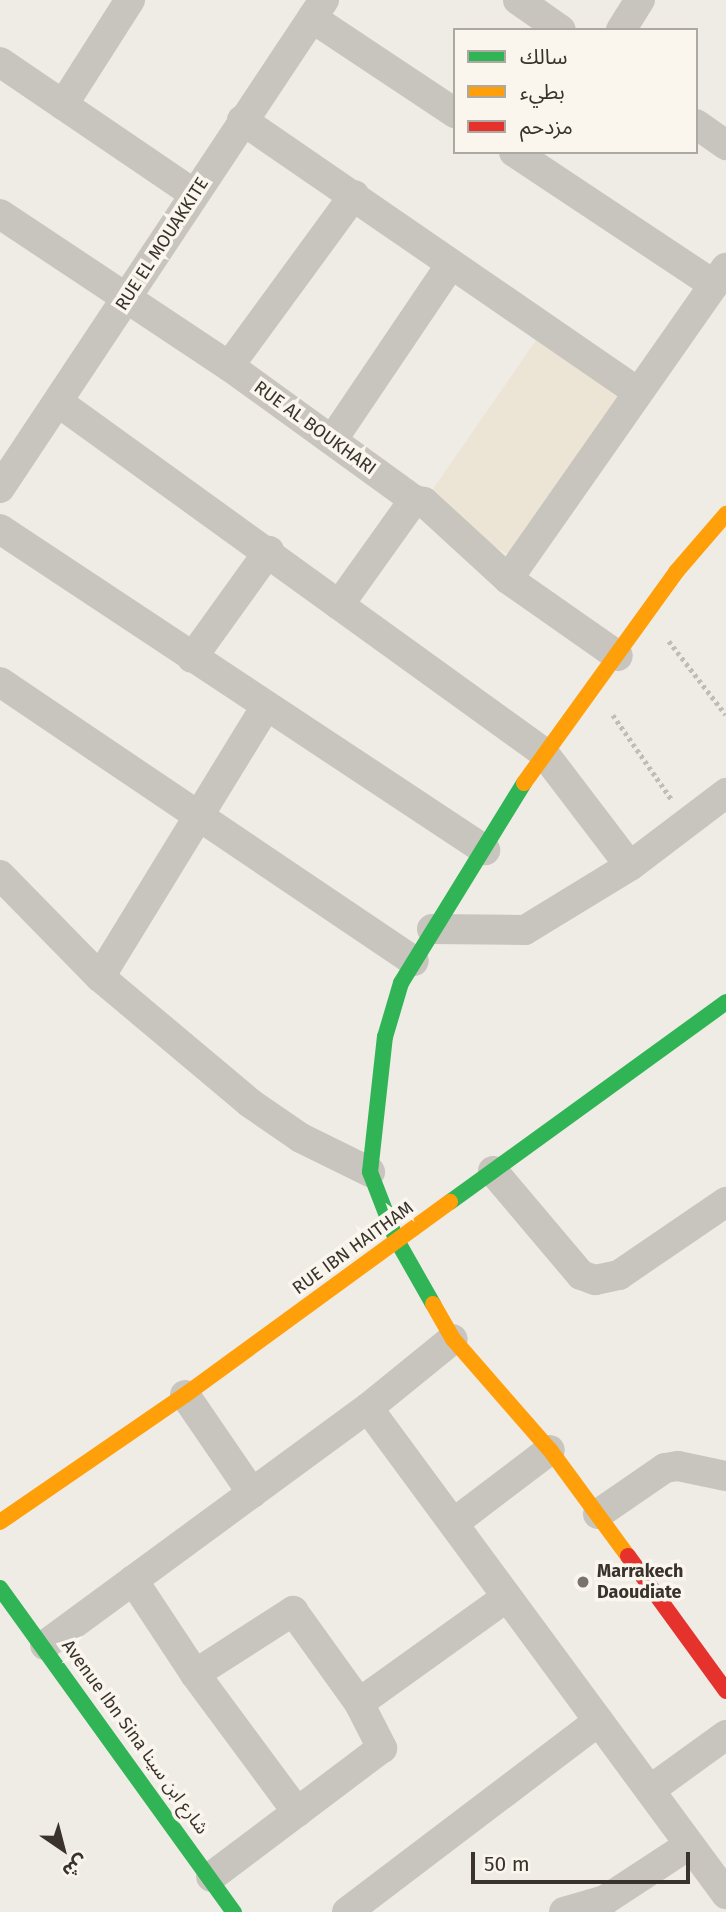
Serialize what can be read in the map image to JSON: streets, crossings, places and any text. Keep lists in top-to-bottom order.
{
  "streets": {
    "street": [
      "RUE EL MOUAKKITE",
      "RUE AL BOUKHARI",
      "RUE IBN HAITHAM",
      "Avenue Ibn Sina شارع ابن سينا"
    ]
  },
  "crossings": [
    ["RUE EL MOUAKKITE", "RUE AL BOUKHARI"]
  ],
  "places": ["Marrakech Daoudiate"],
  "legend": ["سالك", "بطيء", "مزدحم"],
  "scale_bar": "50 m",
  "north": "bottom right"
}
